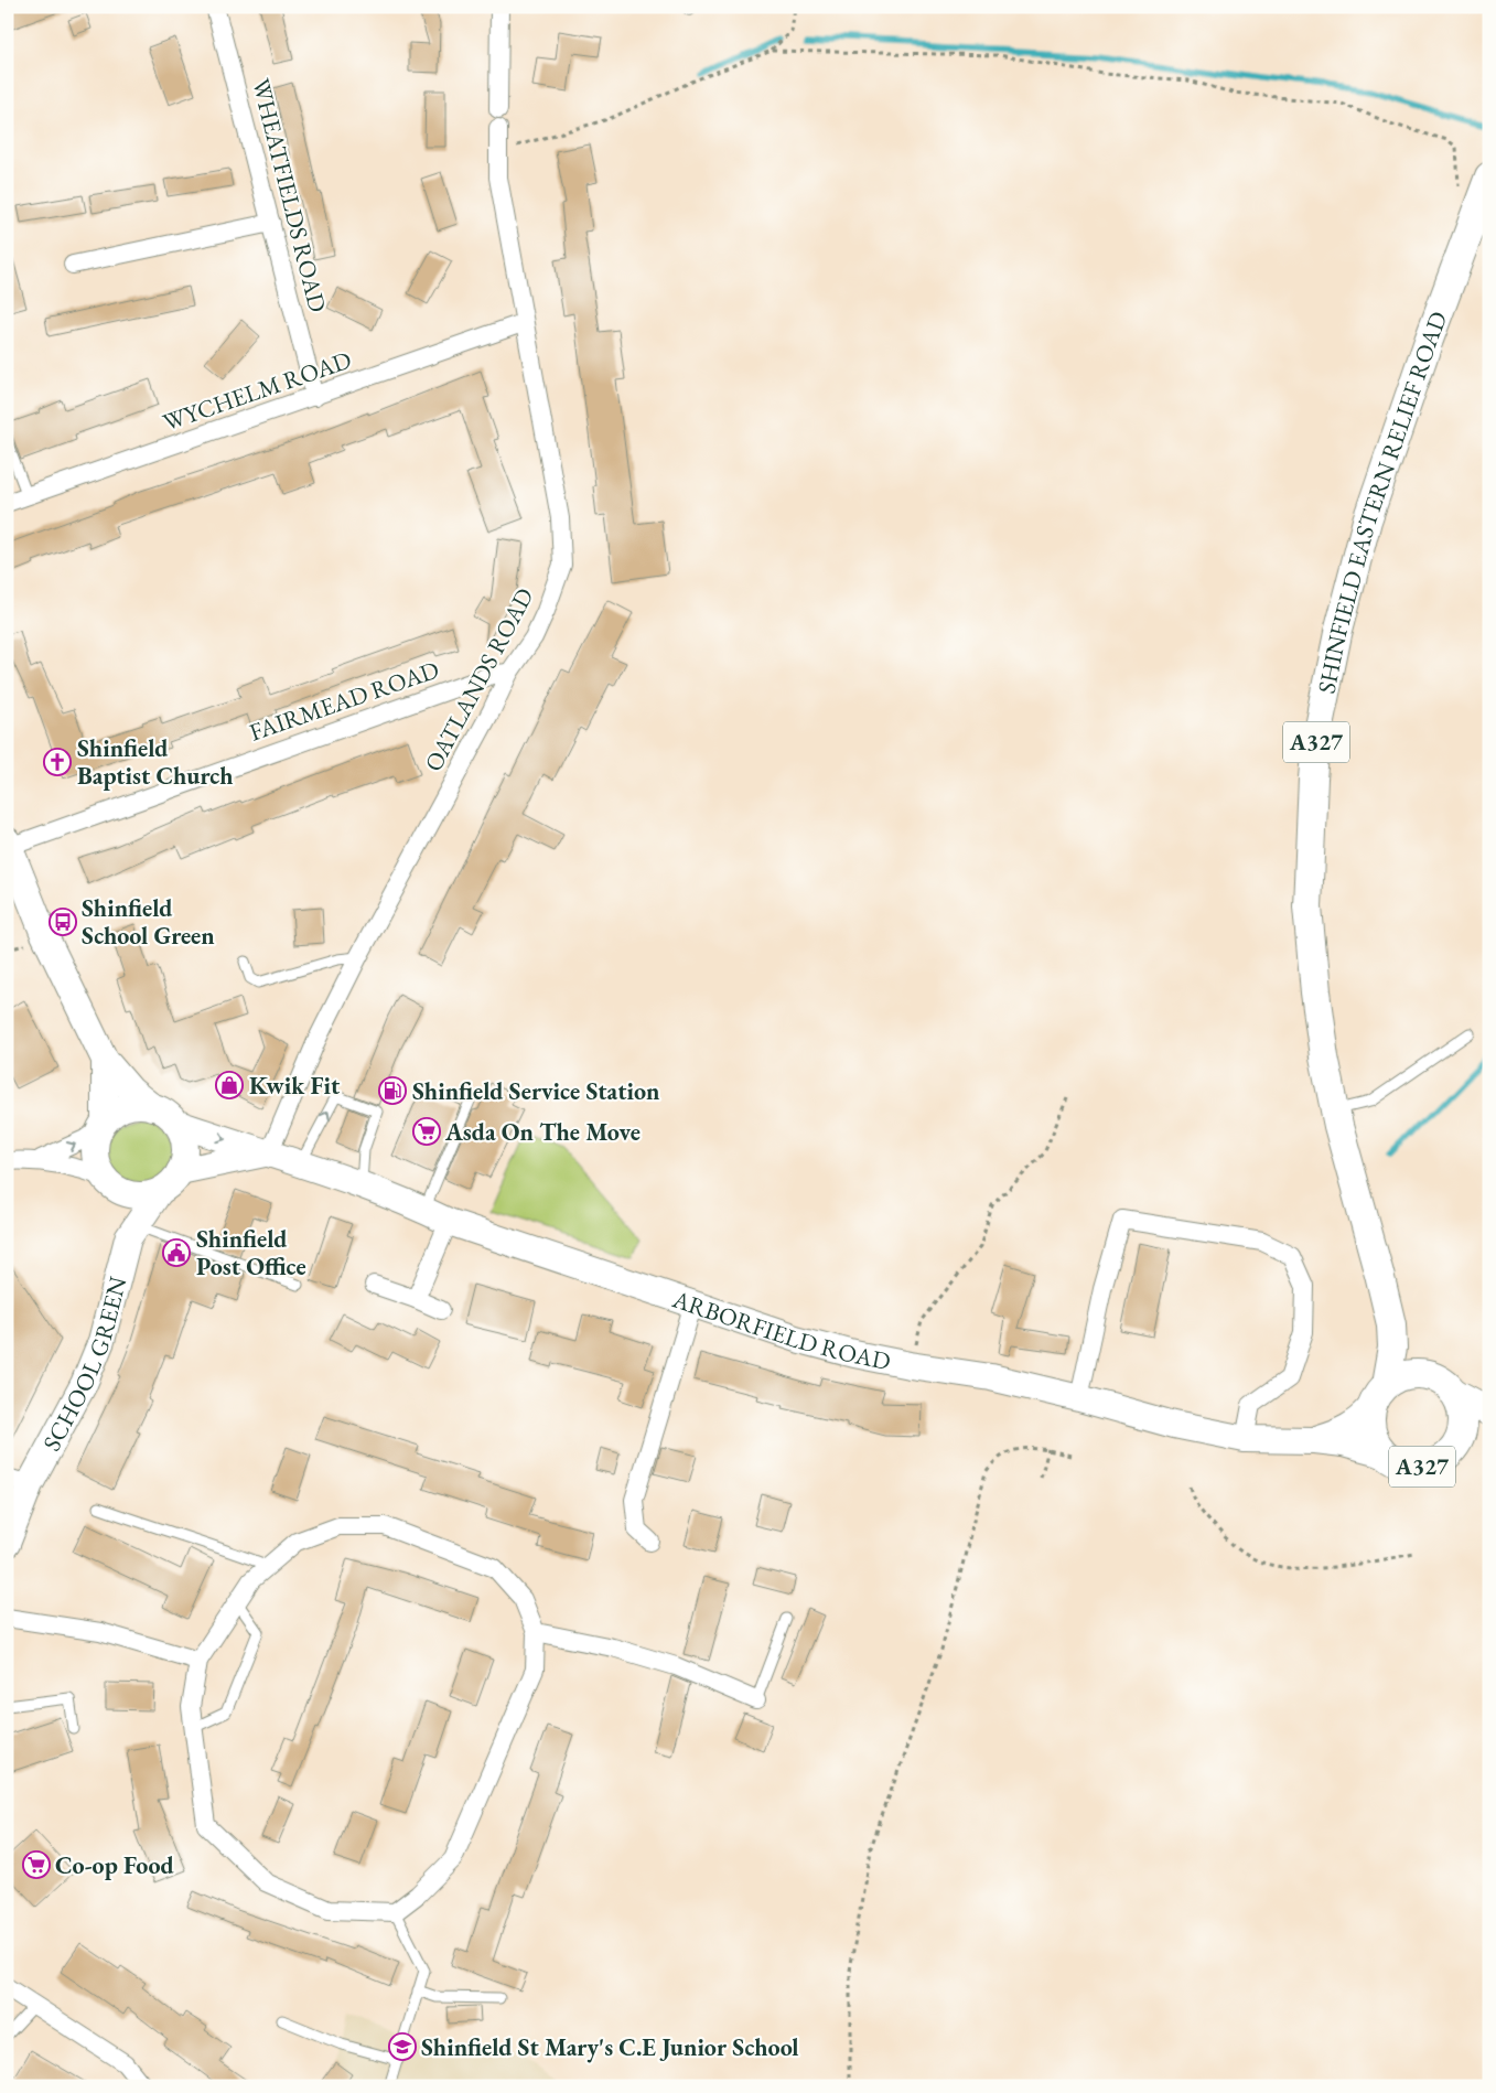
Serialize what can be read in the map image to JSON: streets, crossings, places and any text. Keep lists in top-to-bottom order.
{
  "streets": {
    "main road": [
      "SHINFIELD EASTERN RELIEF ROAD",
      "A327",
      "ARBORFIELD ROAD",
      "SCHOOL GREEN"
    ],
    "street": [
      "WHEATFIELDS ROAD",
      "WYCHELM ROAD",
      "OATLANDS ROAD",
      "FAIRMEAD ROAD"
    ]
  },
  "crossings": [
    ["WHEATFIELDS ROAD", "WYCHELM ROAD"],
    ["WYCHELM ROAD", "OATLANDS ROAD"],
    ["SHINFIELD EASTERN RELIEF ROAD", "A327"],
    ["SHINFIELD EASTERN RELIEF ROAD", "ARBORFIELD ROAD"],
    ["OATLANDS ROAD", "FAIRMEAD ROAD"],
    ["OATLANDS ROAD", "ARBORFIELD ROAD"],
    ["A327", "ARBORFIELD ROAD"],
    ["ARBORFIELD ROAD", "SCHOOL GREEN"]
  ],
  "places": {
    "church": ["Shinfield Baptist Church"],
    "bus stop": ["Shinfield School Green"],
    "shop": ["Kwik Fit"],
    "fuel station": ["Shinfield Service Station"],
    "supermarket": ["Asda On The Move", "Co-op Food"],
    "public building": ["Shinfield Post Office"],
    "school or university": ["Shinfield St Mary's C.E Junior School"]
  }
}
